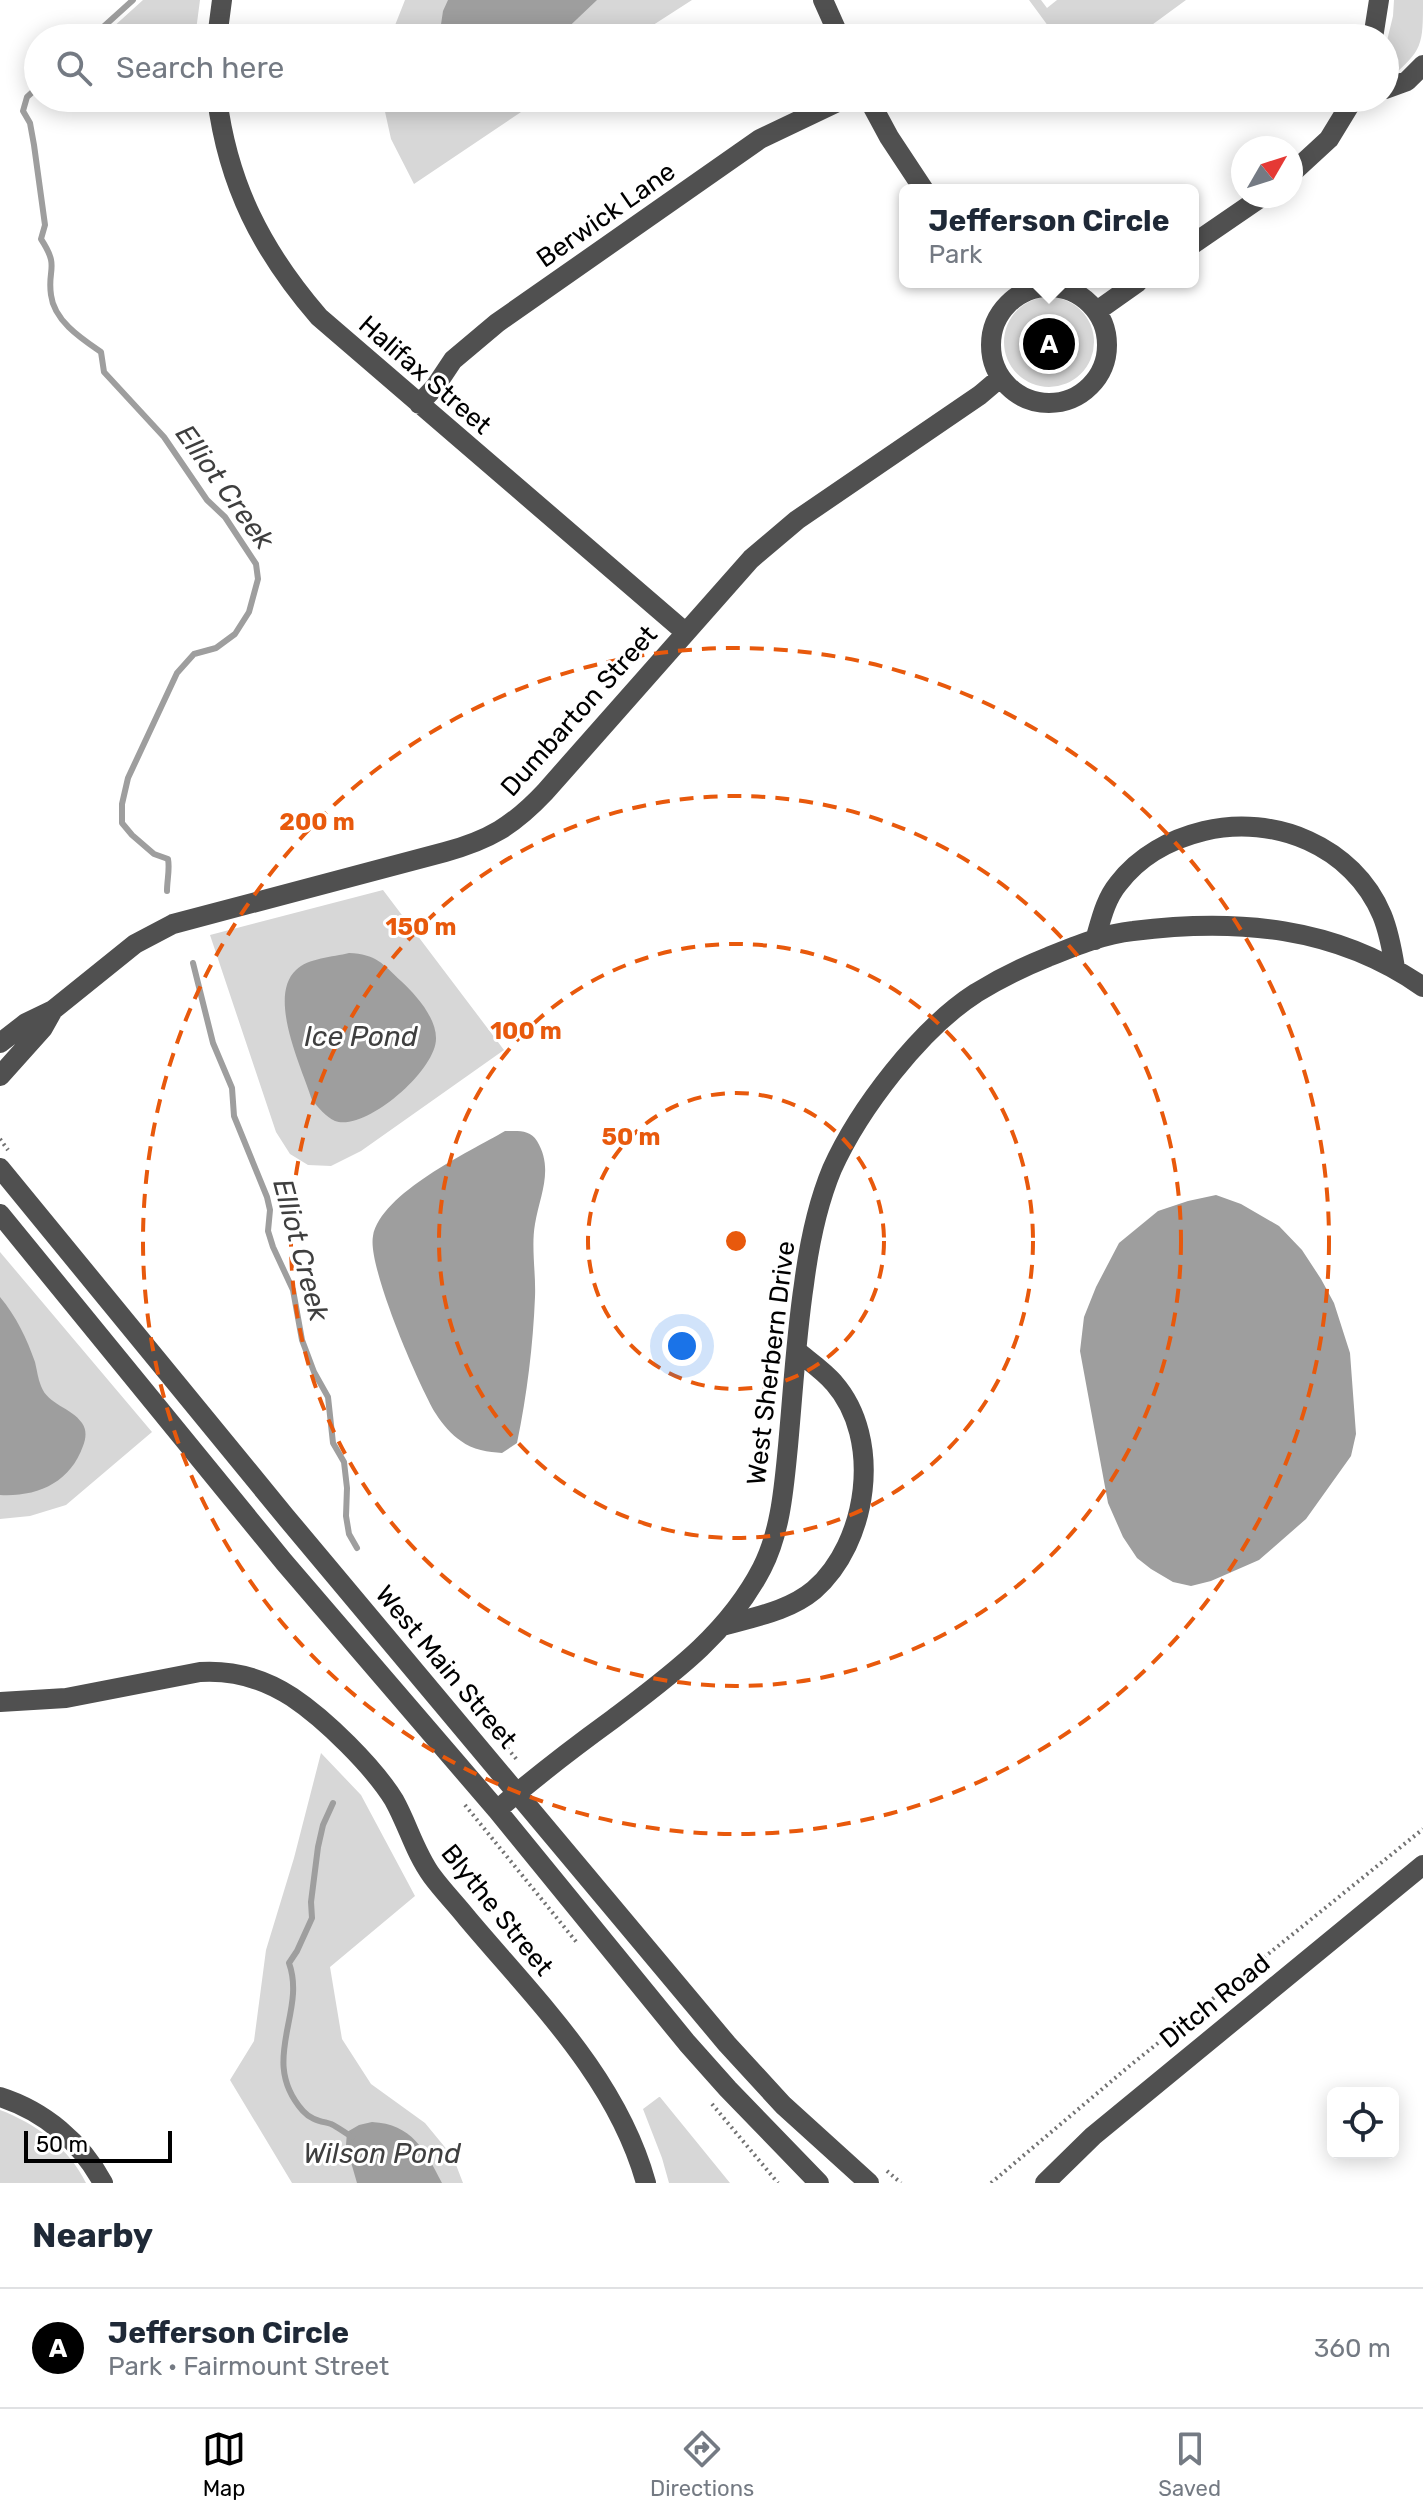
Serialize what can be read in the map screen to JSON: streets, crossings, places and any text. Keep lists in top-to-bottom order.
{
  "streets": {
    "street": [
      "Berwick Lane",
      "Halifax Street",
      "Dumbarton Street",
      "West Sherbern Drive",
      "West Main Street",
      "Blythe Street",
      "Ditch Road"
    ]
  },
  "crossings": [
    ["Berwick Lane", "Halifax Street"],
    ["Halifax Street", "Dumbarton Street"],
    ["West Sherbern Drive", "West Main Street"]
  ],
  "water": ["Elliot Creek", "Ice Pond", "Wilson Pond"],
  "scale_bar": "50 m",
  "north": "top right",
  "page": {
    "search": "Search here",
    "popup": ["Jefferson Circle", "Park"],
    "pins": "A",
    "scale": "50 m",
    "heading": "Nearby",
    "list": [
      {
        "mark": "A",
        "name": "Jefferson Circle",
        "note": "Park · Fairmount Street",
        "value": "360 m"
      }
    ],
    "nav": ["Map", "Directions", "Saved"]
  },
  "rings": [
    "200 m",
    "150 m",
    "100 m",
    "50 m"
  ]
}
